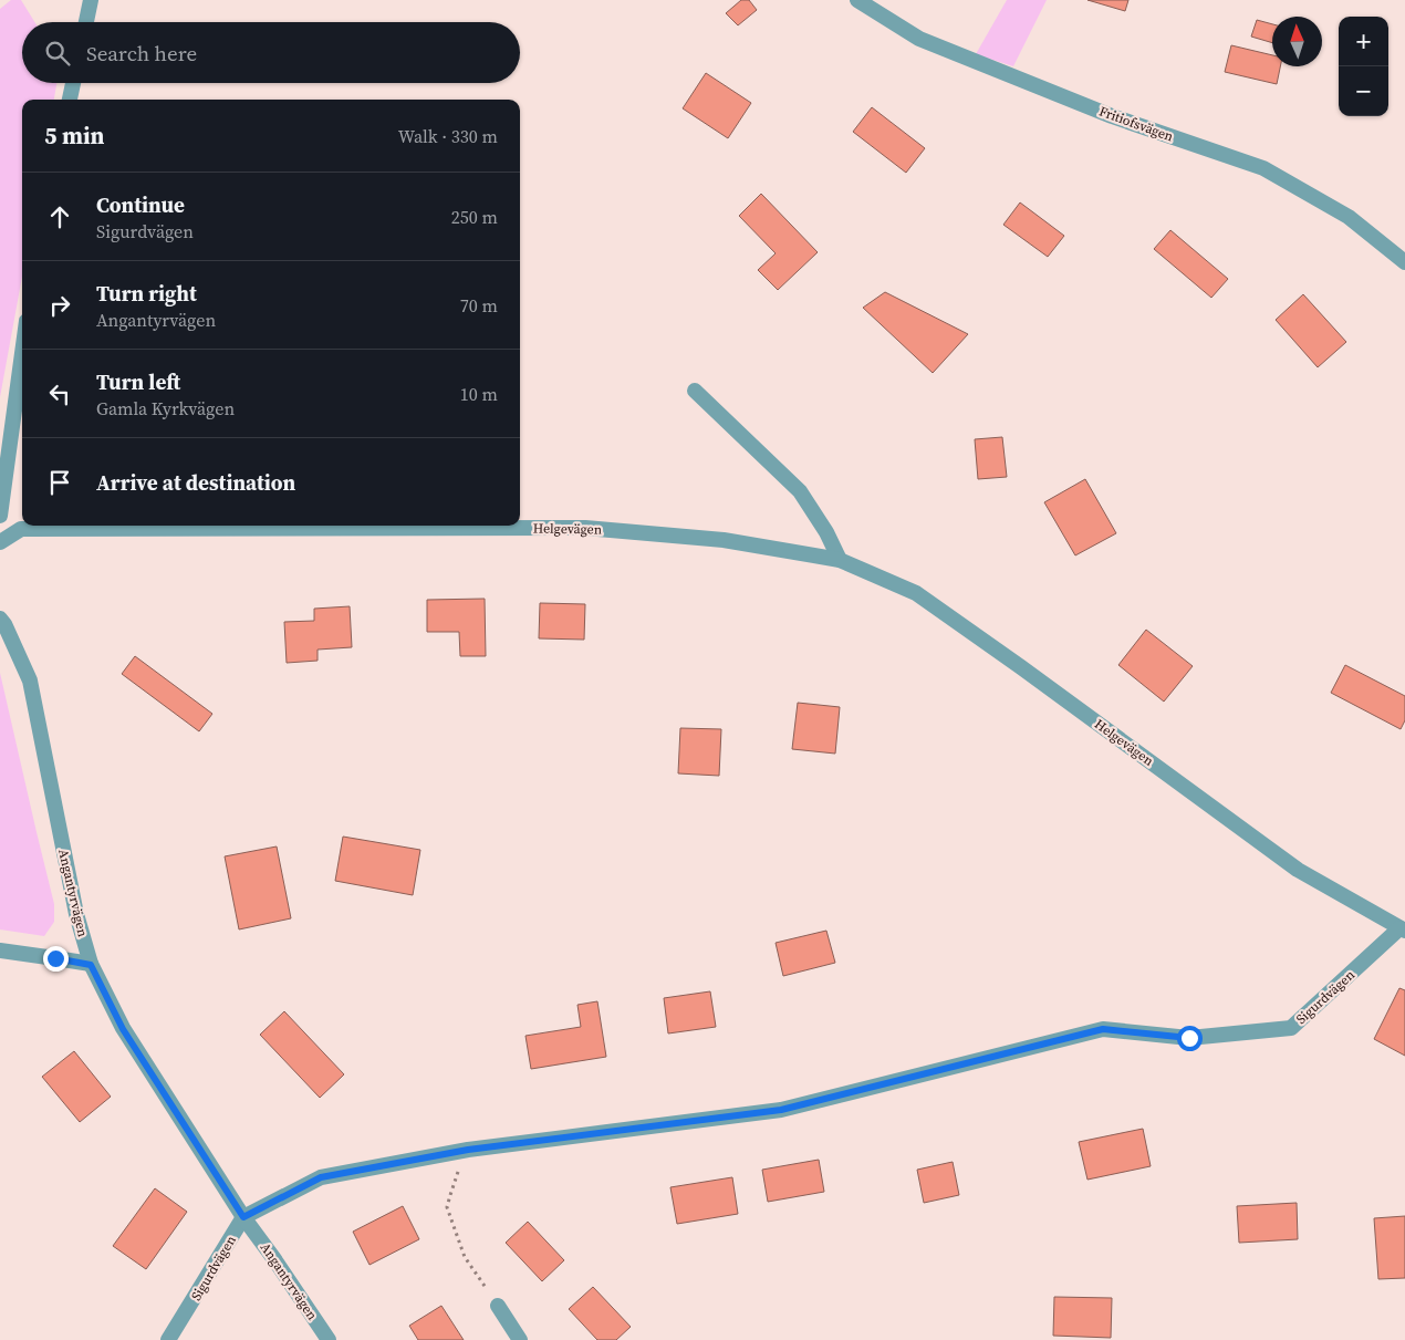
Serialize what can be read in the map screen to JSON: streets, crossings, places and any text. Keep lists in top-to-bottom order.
{
  "streets": {
    "street": [
      "Fritiofsvägen",
      "Helgevägen",
      "Angantyrvägen",
      "Sigurdvägen"
    ]
  },
  "crossings": [
    ["Helgevägen", "Sigurdvägen"],
    ["Angantyrvägen", "Sigurdvägen"]
  ],
  "north": "top",
  "page": {
    "map_buttons": ["+", "−"],
    "search": "Search here",
    "heading": ["5 min", "Walk · 330 m"],
    "list": [
      ["Continue", "Sigurdvägen", "250 m"],
      ["Turn right", "Angantyrvägen", "70 m"],
      ["Turn left", "Gamla Kyrkvägen", "10 m"],
      "Arrive at destination"
    ]
  }
}
